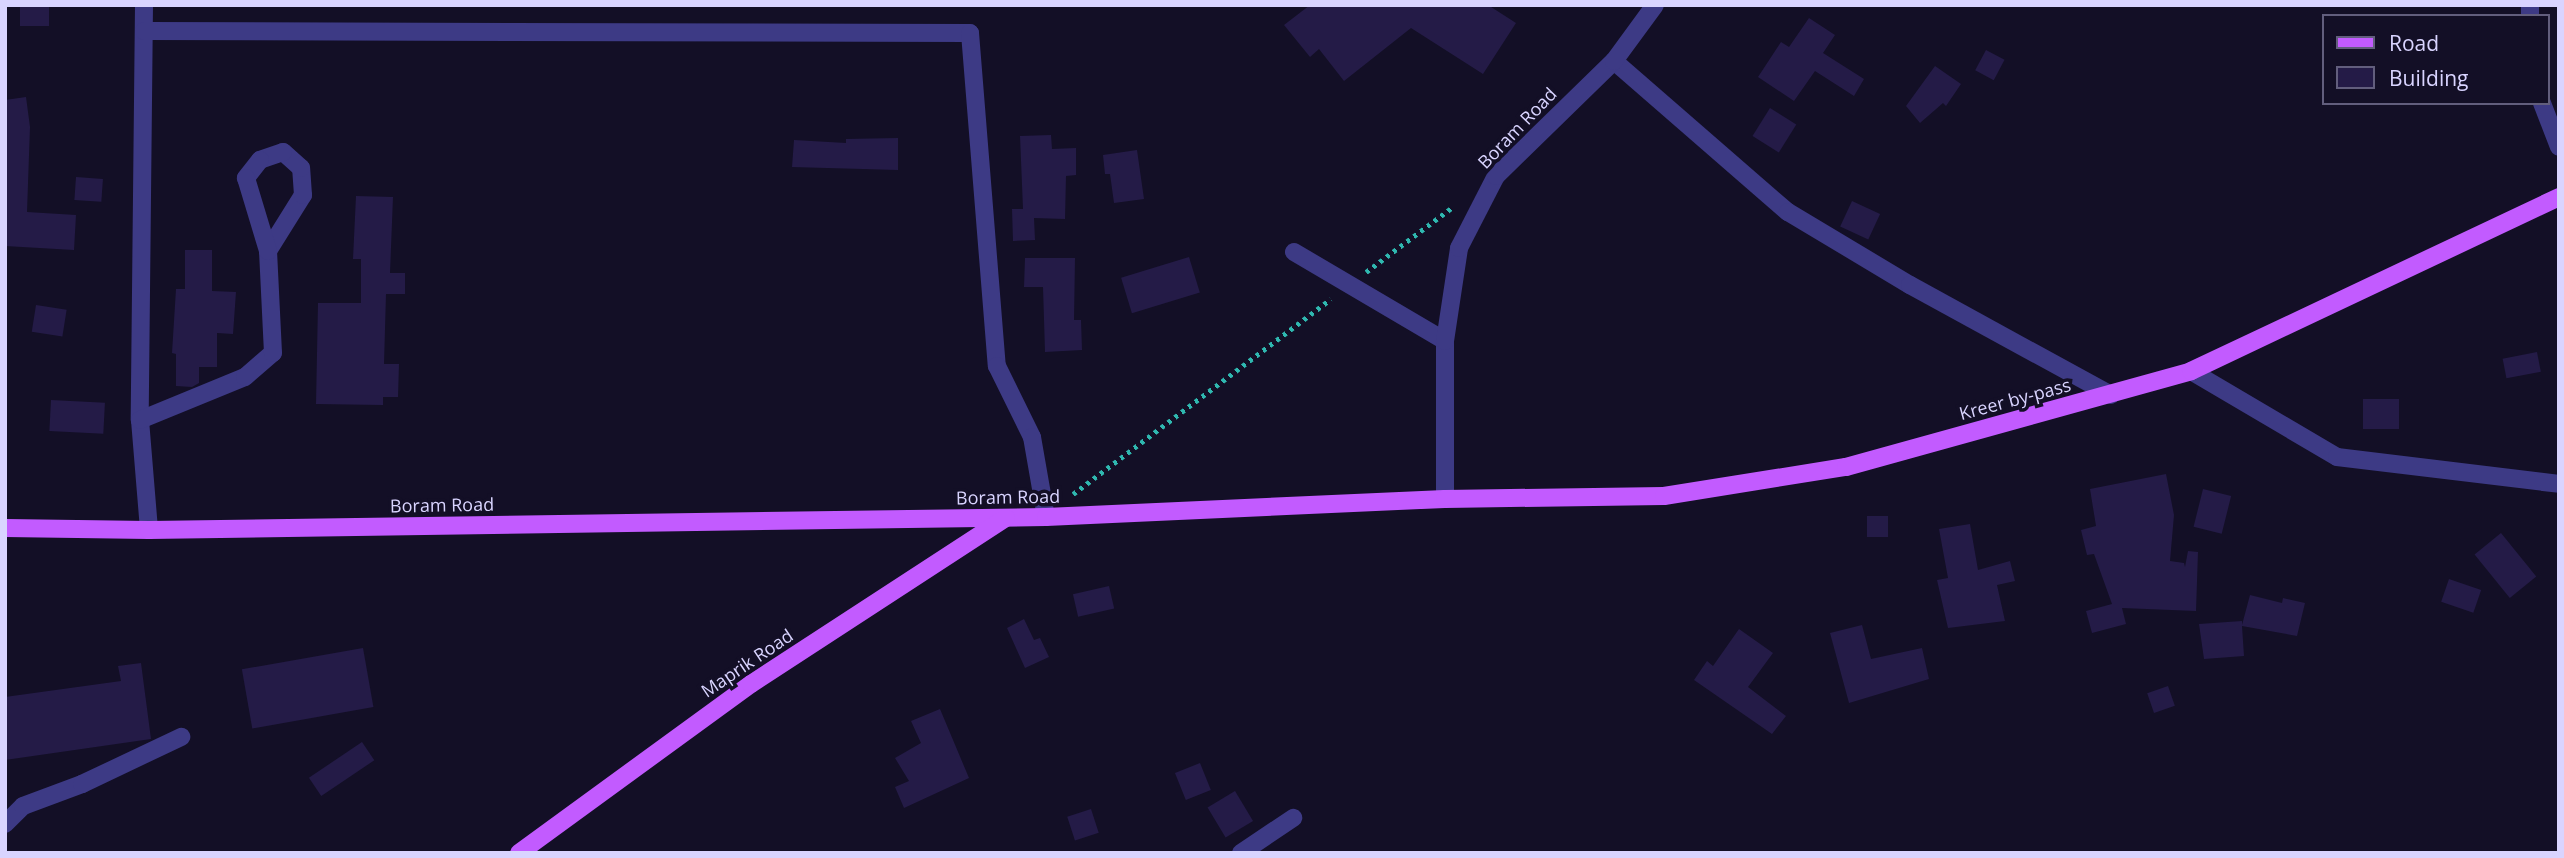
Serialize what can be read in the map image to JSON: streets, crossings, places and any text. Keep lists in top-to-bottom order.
{
  "streets": {
    "main road": ["Boram Road", "Kreer by-pass", "Maprik Road"]
  },
  "crossings": [
    ["Boram Road", "Kreer by-pass"],
    ["Boram Road", "Maprik Road"]
  ],
  "legend": ["Road", "Building"]
}
